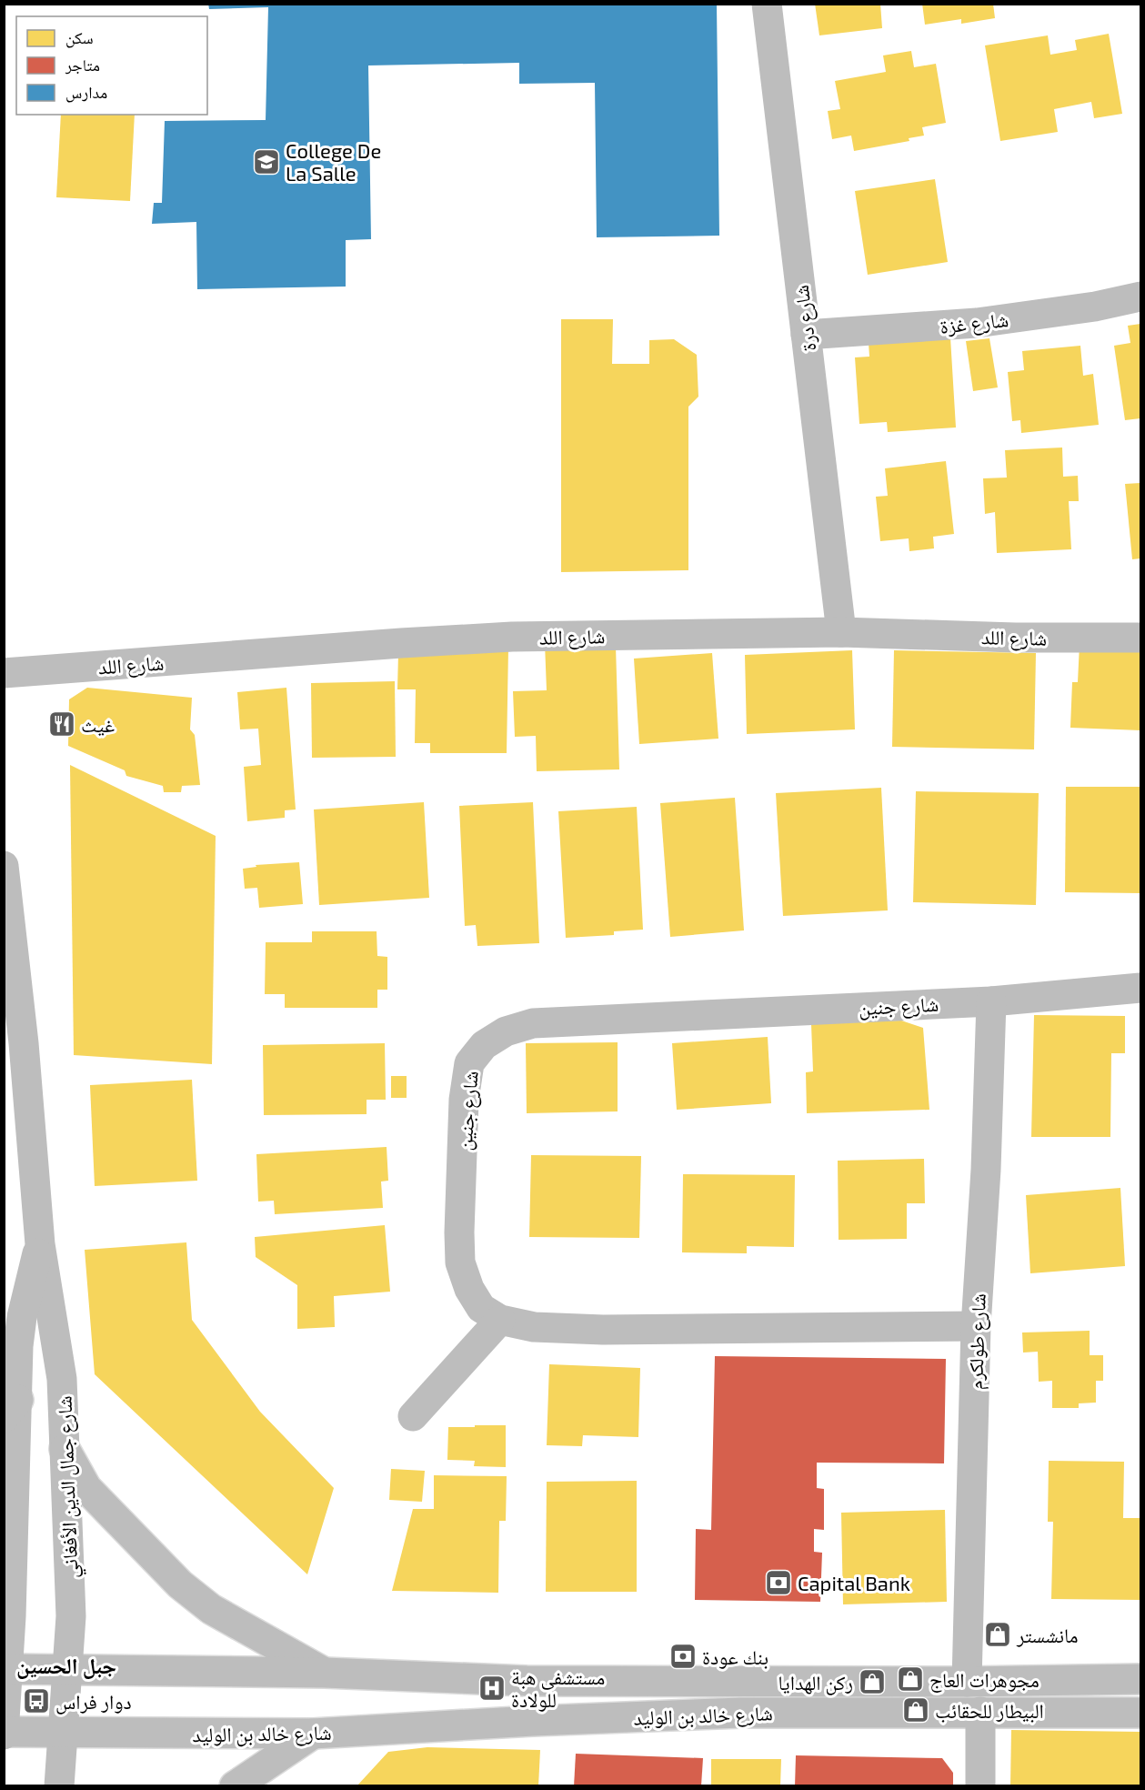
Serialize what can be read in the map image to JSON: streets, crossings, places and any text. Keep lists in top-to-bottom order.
{
  "streets": {
    "street": [
      "شارع درة",
      "شارع غزة",
      "شارع اللد",
      "شارع جنين",
      "شارع طولكرم",
      "شارع جمال الدين الأفغاني",
      "شارع خالد بن الوليد"
    ]
  },
  "crossings": [
    ["شارع درة", "شارع غزة"],
    ["شارع درة", "شارع اللد"],
    ["شارع جنين", "شارع طولكرم"],
    ["شارع طولكرم", "شارع خالد بن الوليد"],
    ["شارع جمال الدين الأفغاني", "شارع خالد بن الوليد"]
  ],
  "districts": ["جبل الحسين"],
  "places": {
    "school or university": ["College De La Salle"],
    "restaurant": ["غيث"],
    "bank": ["Capital Bank", "بنك عودة"],
    "shop": [
      "مانشستر",
      "مجوهرات العاج",
      "ركن الهدايا",
      "البيطار للحقائب"
    ],
    "hospital": ["مستشفى هبة للولادة"],
    "bus stop": ["دوار فراس"]
  },
  "legend": ["سكن", "متاجر", "مدارس"]
}
